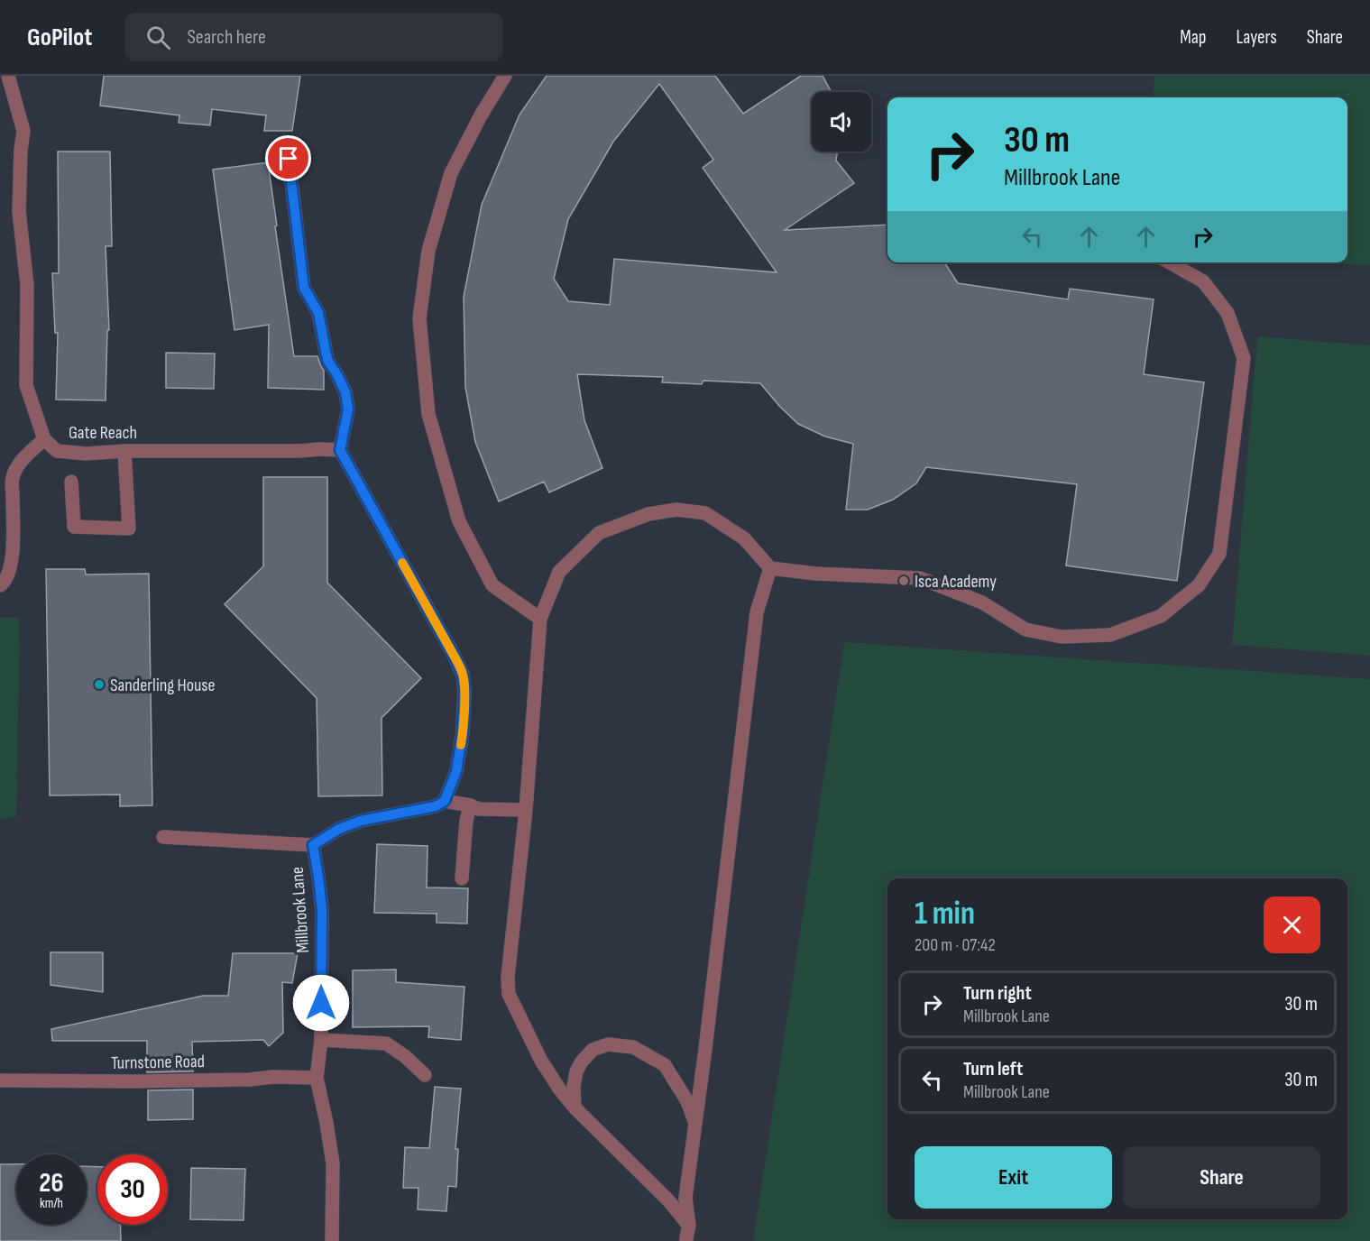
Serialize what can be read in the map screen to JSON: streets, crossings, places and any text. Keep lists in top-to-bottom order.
{
  "streets": {
    "street": ["Gate Reach", "Millbrook Lane", "Turnstone Road"]
  },
  "crossings": [
    ["Millbrook Lane", "Turnstone Road"]
  ],
  "places": ["Isca Academy", "Sanderling House"],
  "page": {
    "header": "GoPilot",
    "search": "Search here",
    "nav": ["Map", "Layers", "Share"],
    "turn": ["30 m", "Millbrook Lane"],
    "heading": ["1 min", "200 m · 07:42"],
    "list": [
      {
        "name": "Turn right",
        "note": "Millbrook Lane",
        "value": "30 m"
      },
      {
        "name": "Turn left",
        "note": "Millbrook Lane",
        "value": "30 m"
      }
    ],
    "buttons": ["Exit", "Share"],
    "speed": "26 km/h",
    "limit": "30"
  }
}
